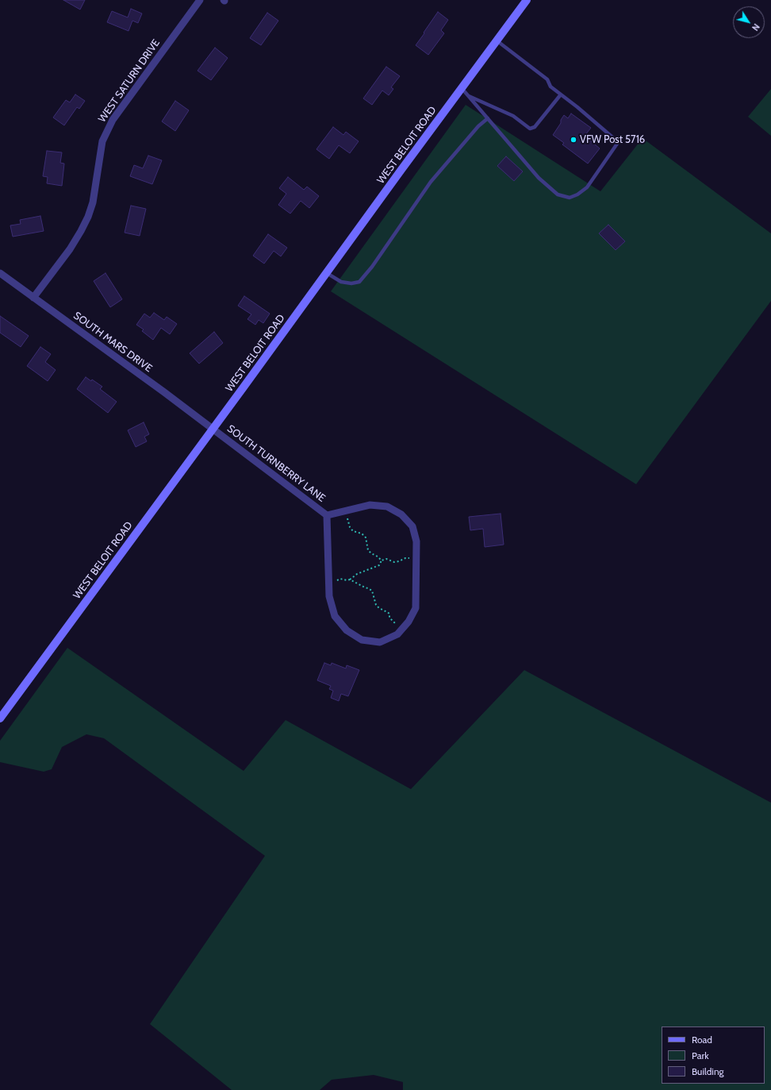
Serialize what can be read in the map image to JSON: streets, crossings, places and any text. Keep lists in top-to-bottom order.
{
  "streets": {
    "main road": ["WEST BELOIT ROAD"],
    "street": ["WEST SATURN DRIVE", "SOUTH MARS DRIVE", "SOUTH TURNBERRY LANE"]
  },
  "crossings": [
    ["WEST SATURN DRIVE", "SOUTH MARS DRIVE"],
    ["WEST BELOIT ROAD", "SOUTH MARS DRIVE"],
    ["WEST BELOIT ROAD", "SOUTH TURNBERRY LANE"],
    ["SOUTH MARS DRIVE", "SOUTH TURNBERRY LANE"]
  ],
  "places": ["VFW Post 5716"],
  "legend": ["Road", "Park", "Building"],
  "north": "bottom right"
}
